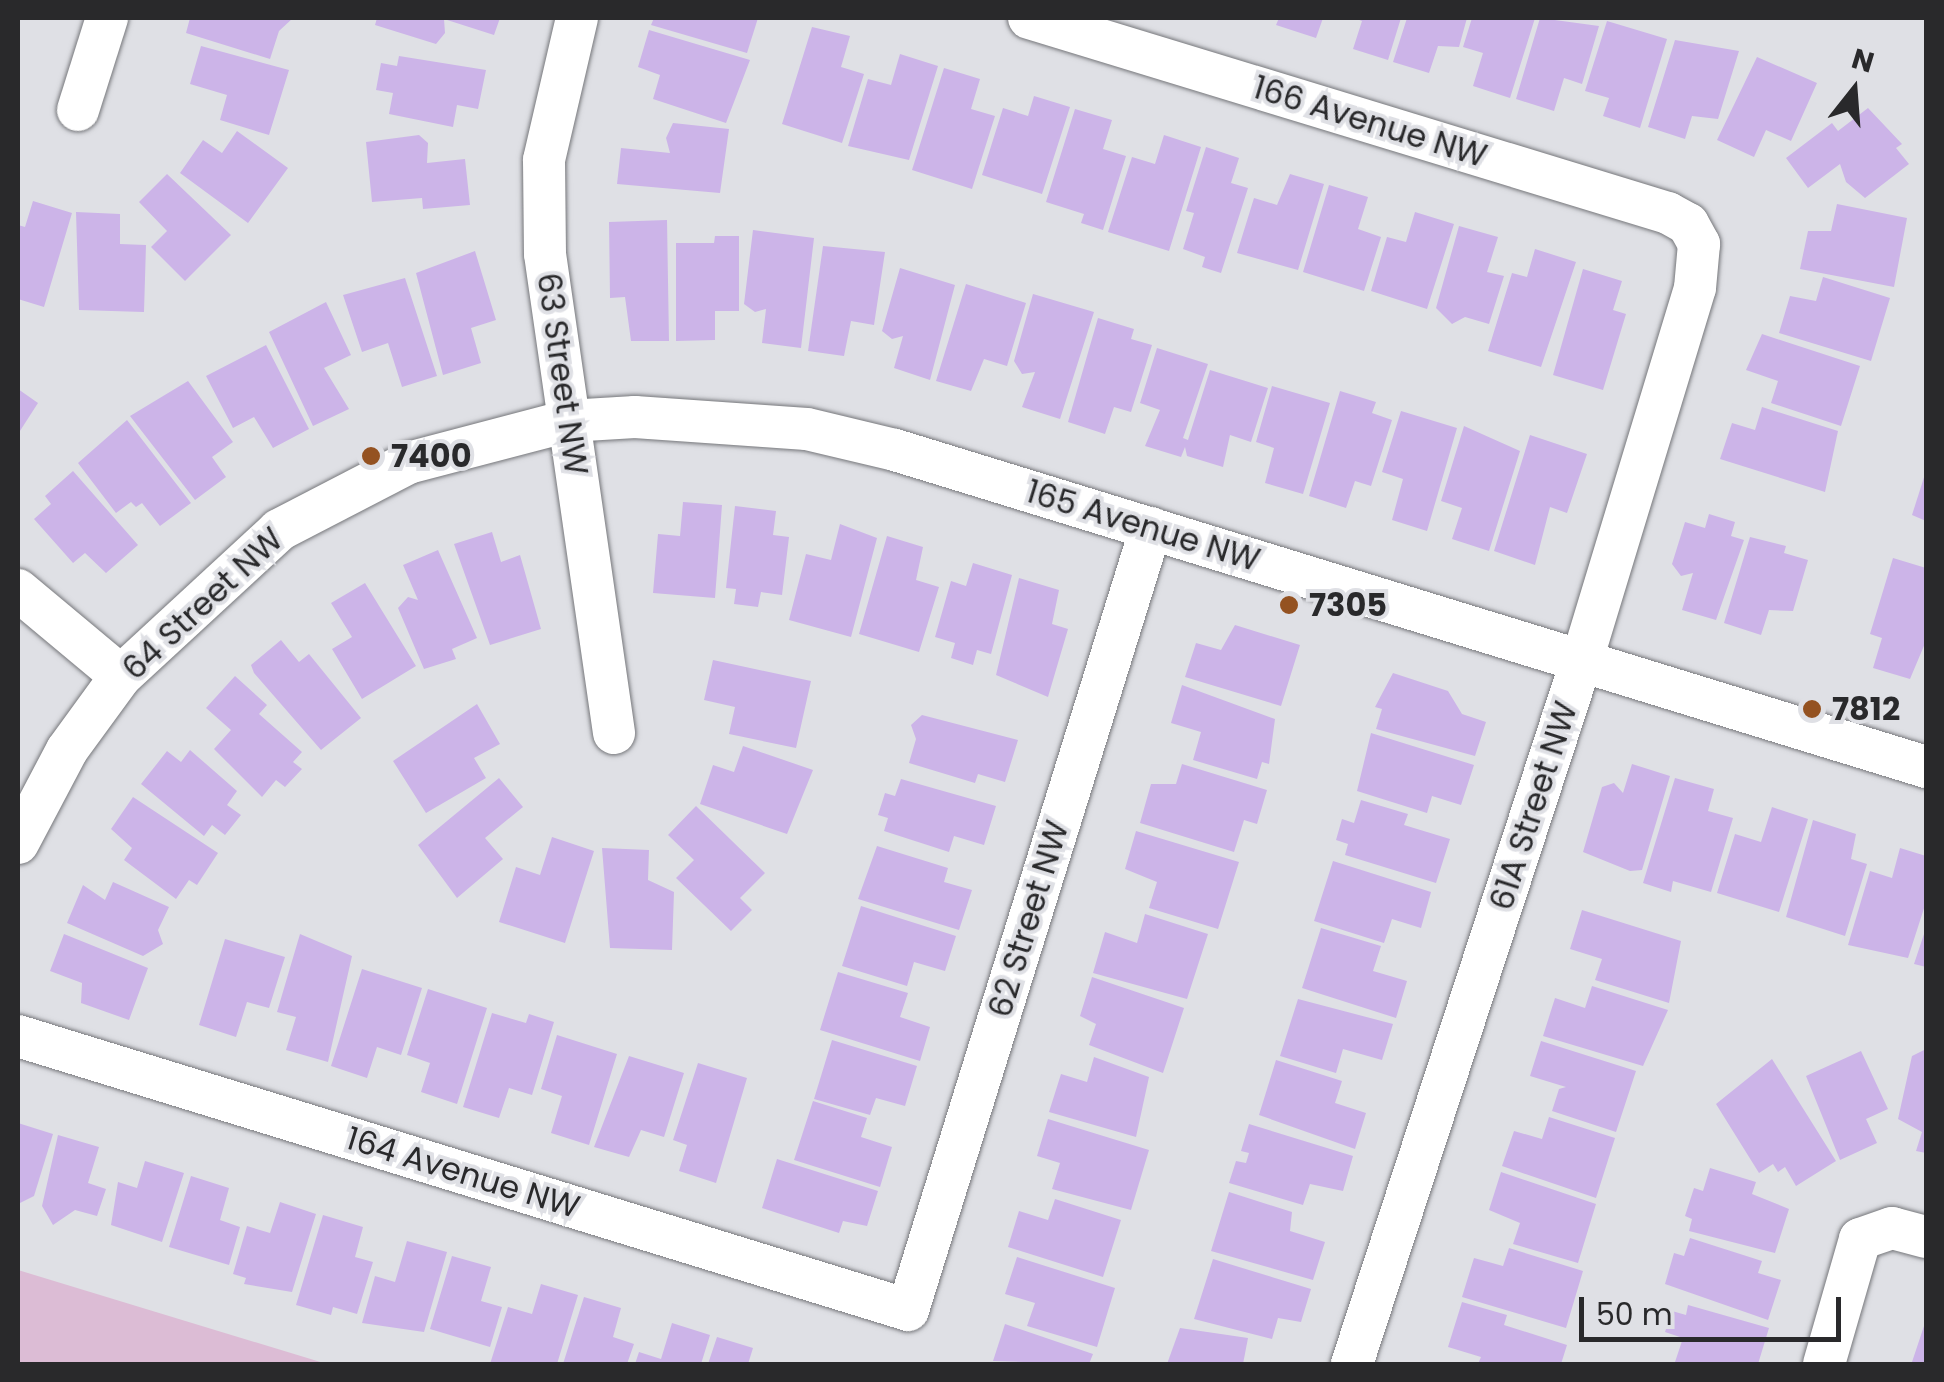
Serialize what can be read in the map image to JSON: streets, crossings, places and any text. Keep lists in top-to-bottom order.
{
  "streets": {
    "street": [
      "166 Avenue NW",
      "63 Street NW",
      "165 Avenue NW",
      "64 Street NW",
      "61A Street NW",
      "62 Street NW",
      "164 Avenue NW"
    ]
  },
  "crossings": [
    ["166 Avenue NW", "61A Street NW"],
    ["63 Street NW", "165 Avenue NW"],
    ["165 Avenue NW", "64 Street NW"],
    ["165 Avenue NW", "61A Street NW"],
    ["165 Avenue NW", "62 Street NW"],
    ["62 Street NW", "164 Avenue NW"]
  ],
  "places": ["7400", "7305", "7812"],
  "scale_bar": "50 m",
  "north": "top"
}
